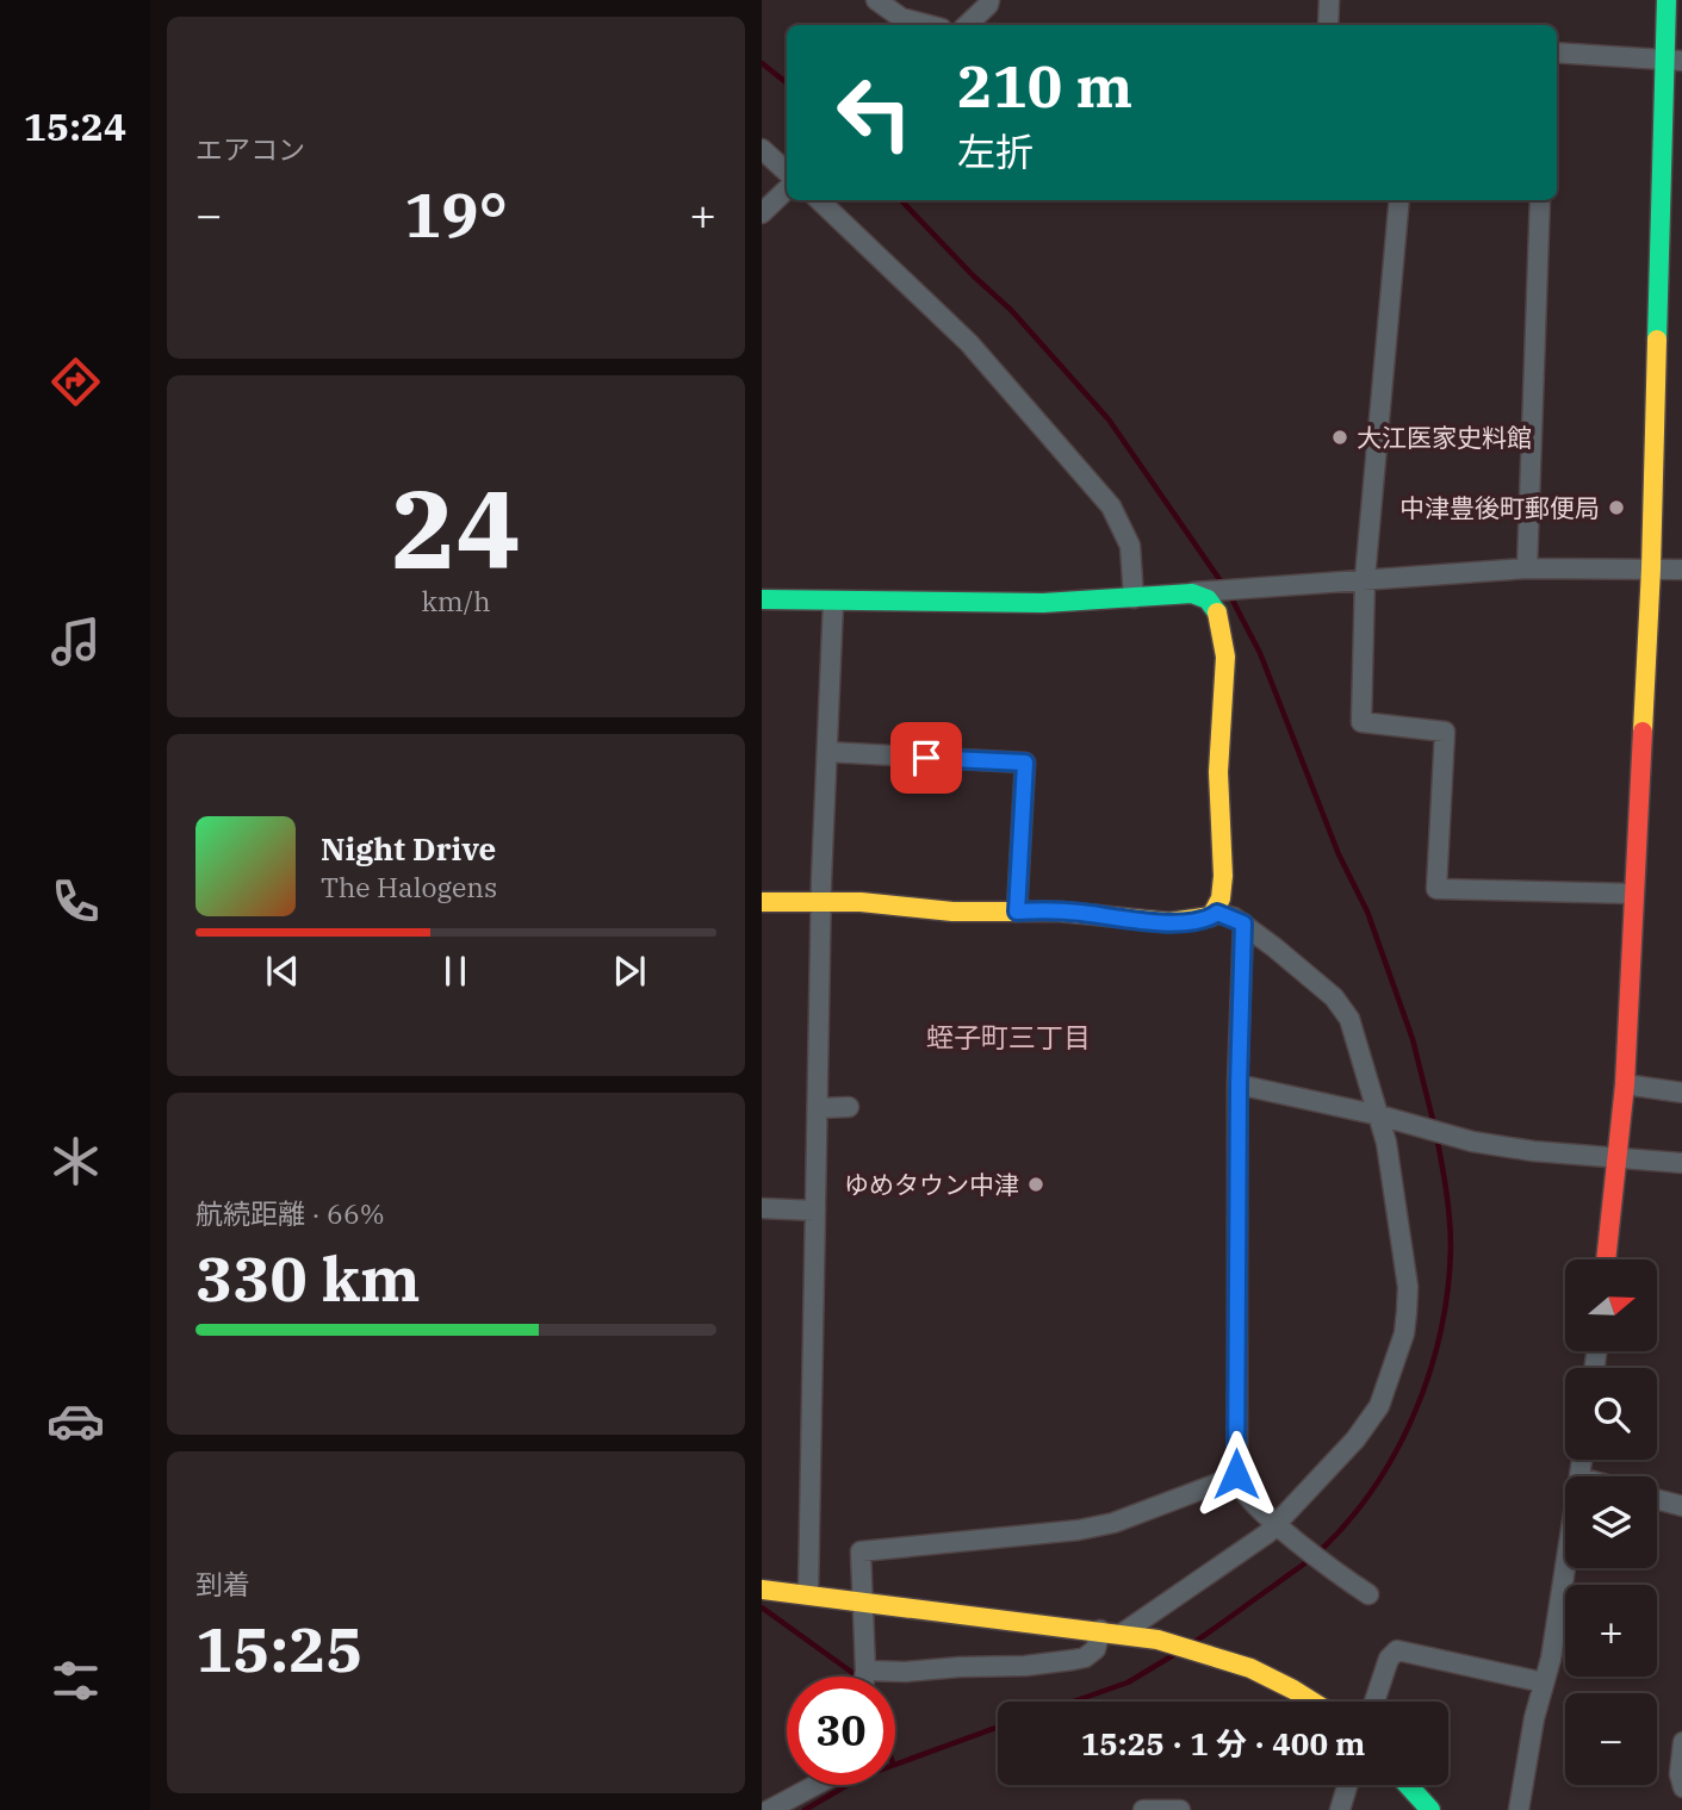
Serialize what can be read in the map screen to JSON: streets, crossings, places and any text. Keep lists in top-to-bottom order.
{
  "districts": ["蛭子町三丁目"],
  "places": ["大江医家史料館", "中津豊後町郵便局", "ゆめタウン中津"],
  "north": "right",
  "page": {
    "tabs": "15:24",
    "tile": [
      "エアコン",
      ["24", "km/h"],
      ["航続距離 · 66%", "330 km"],
      ["到着", "15:25"]
    ],
    "turn": ["210 m", "左折"],
    "heat": ["−", "19°", "+"],
    "song": ["Night Drive", "The Halogens"],
    "map_buttons": ["+", "−"],
    "limit": "30",
    "trip": "15:25 · 1 分 · 400 m"
  }
}
